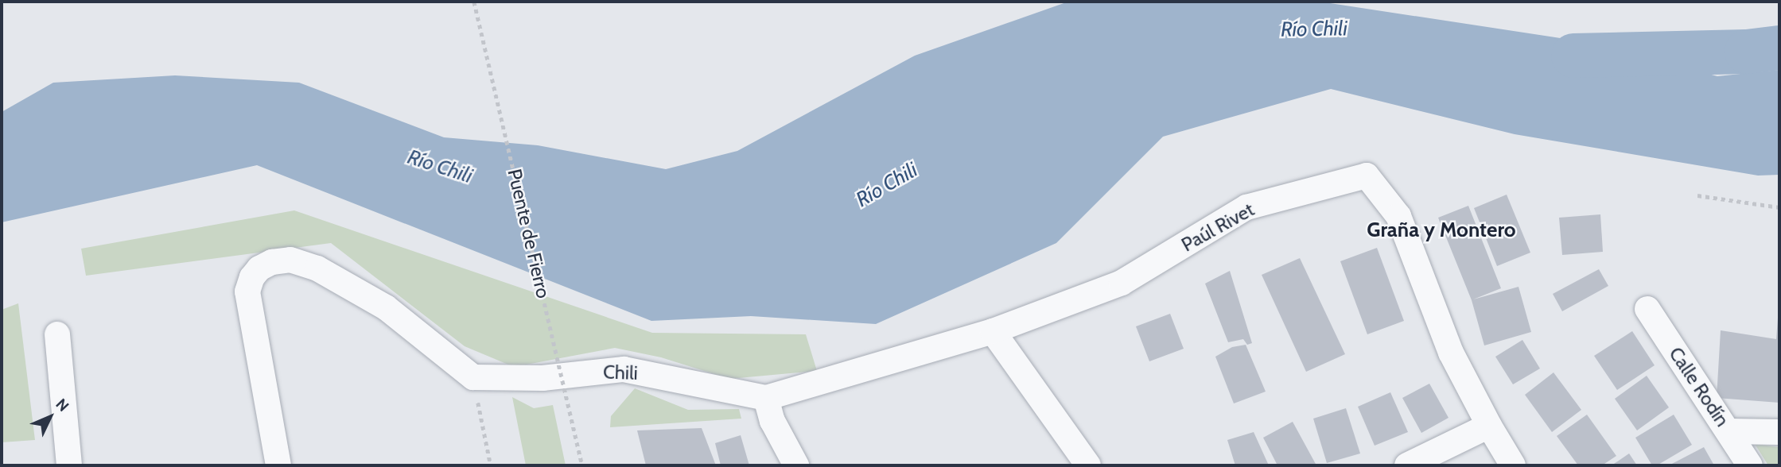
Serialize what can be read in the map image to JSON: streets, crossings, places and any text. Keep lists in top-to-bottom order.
{
  "streets": {
    "street": ["Paúl Rivet", "Chili", "Calle Rodín"],
    "path": ["Puente de Fierro"]
  },
  "crossings": [
    ["Paúl Rivet", "Chili"]
  ],
  "districts": ["Graña y Montero"],
  "water": ["Río Chili"],
  "north": "top right"
}
